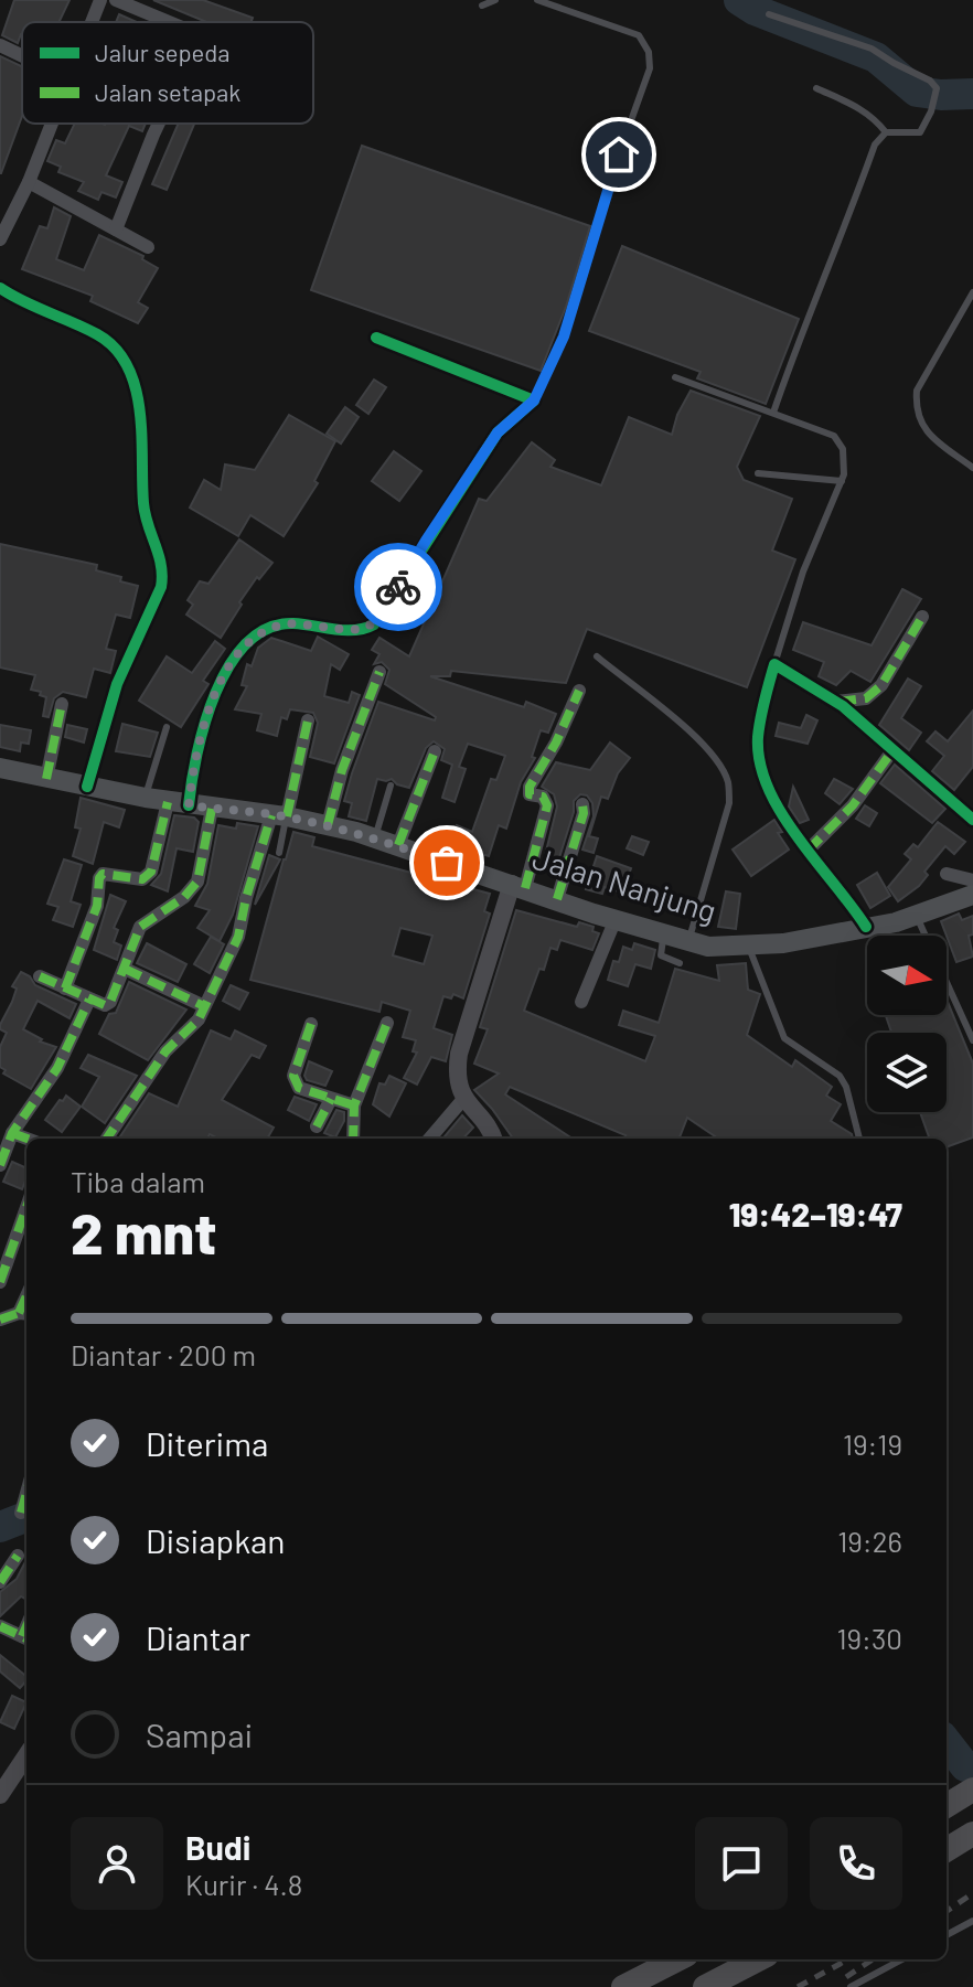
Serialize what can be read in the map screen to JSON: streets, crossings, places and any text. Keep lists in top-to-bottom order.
{
  "streets": {
    "main road": ["Jalan Nanjung"]
  },
  "legend": ["Jalur sepeda", "Jalan setapak"],
  "north": "right",
  "page": {
    "heading": ["2 mnt", "Tiba dalam", "19:42–19:47"],
    "panel": ["Budi", "Kurir · 4.8"],
    "bar": "Diantar · 200 m",
    "list": [
      ["Diterima", "19:19"],
      ["Disiapkan", "19:26"],
      ["Diantar", "19:30"],
      "Sampai"
    ]
  }
}
